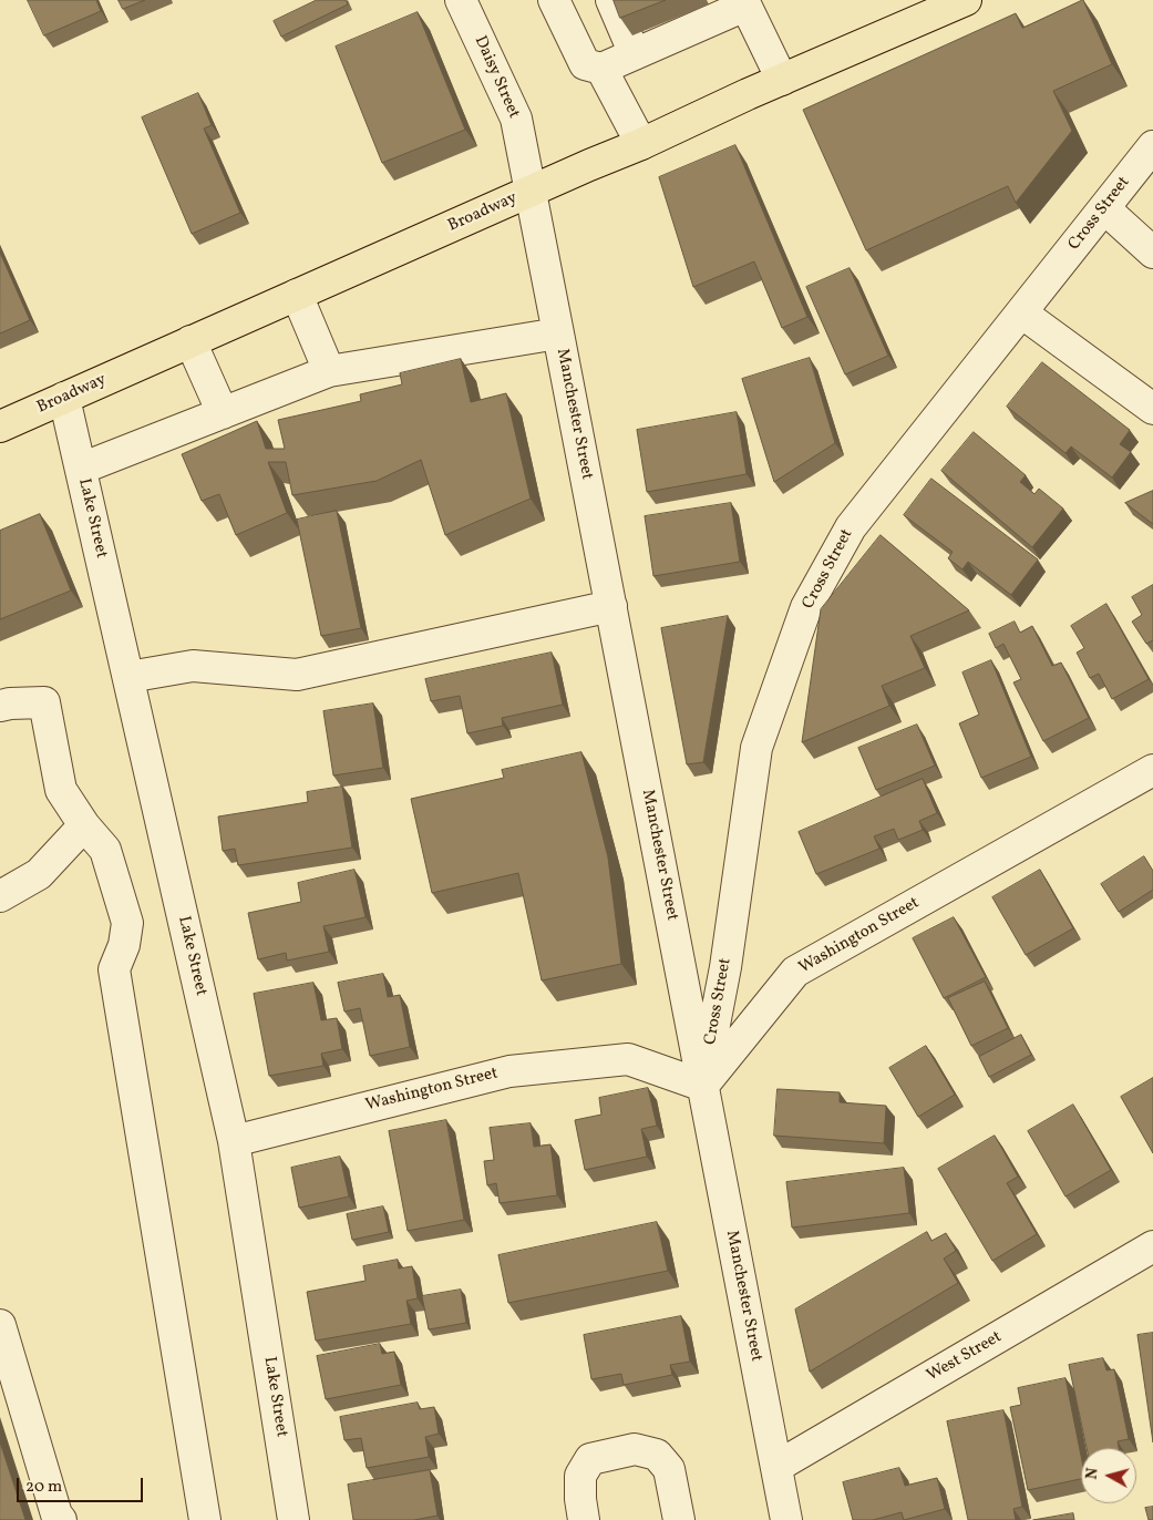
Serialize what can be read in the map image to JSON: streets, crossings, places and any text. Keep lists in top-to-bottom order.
{
  "streets": {
    "main road": ["Broadway"],
    "street": [
      "Daisy Street",
      "Cross Street",
      "Manchester Street",
      "Lake Street",
      "Washington Street",
      "West Street"
    ]
  },
  "crossings": [
    ["Daisy Street", "Broadway"],
    ["Daisy Street", "Manchester Street"],
    ["Broadway", "Manchester Street"],
    ["Broadway", "Lake Street"],
    ["Cross Street", "Manchester Street"],
    ["Cross Street", "Washington Street"],
    ["Manchester Street", "Washington Street"],
    ["Manchester Street", "West Street"],
    ["Lake Street", "Washington Street"]
  ],
  "scale_bar": "20 m",
  "north": "left"
}
